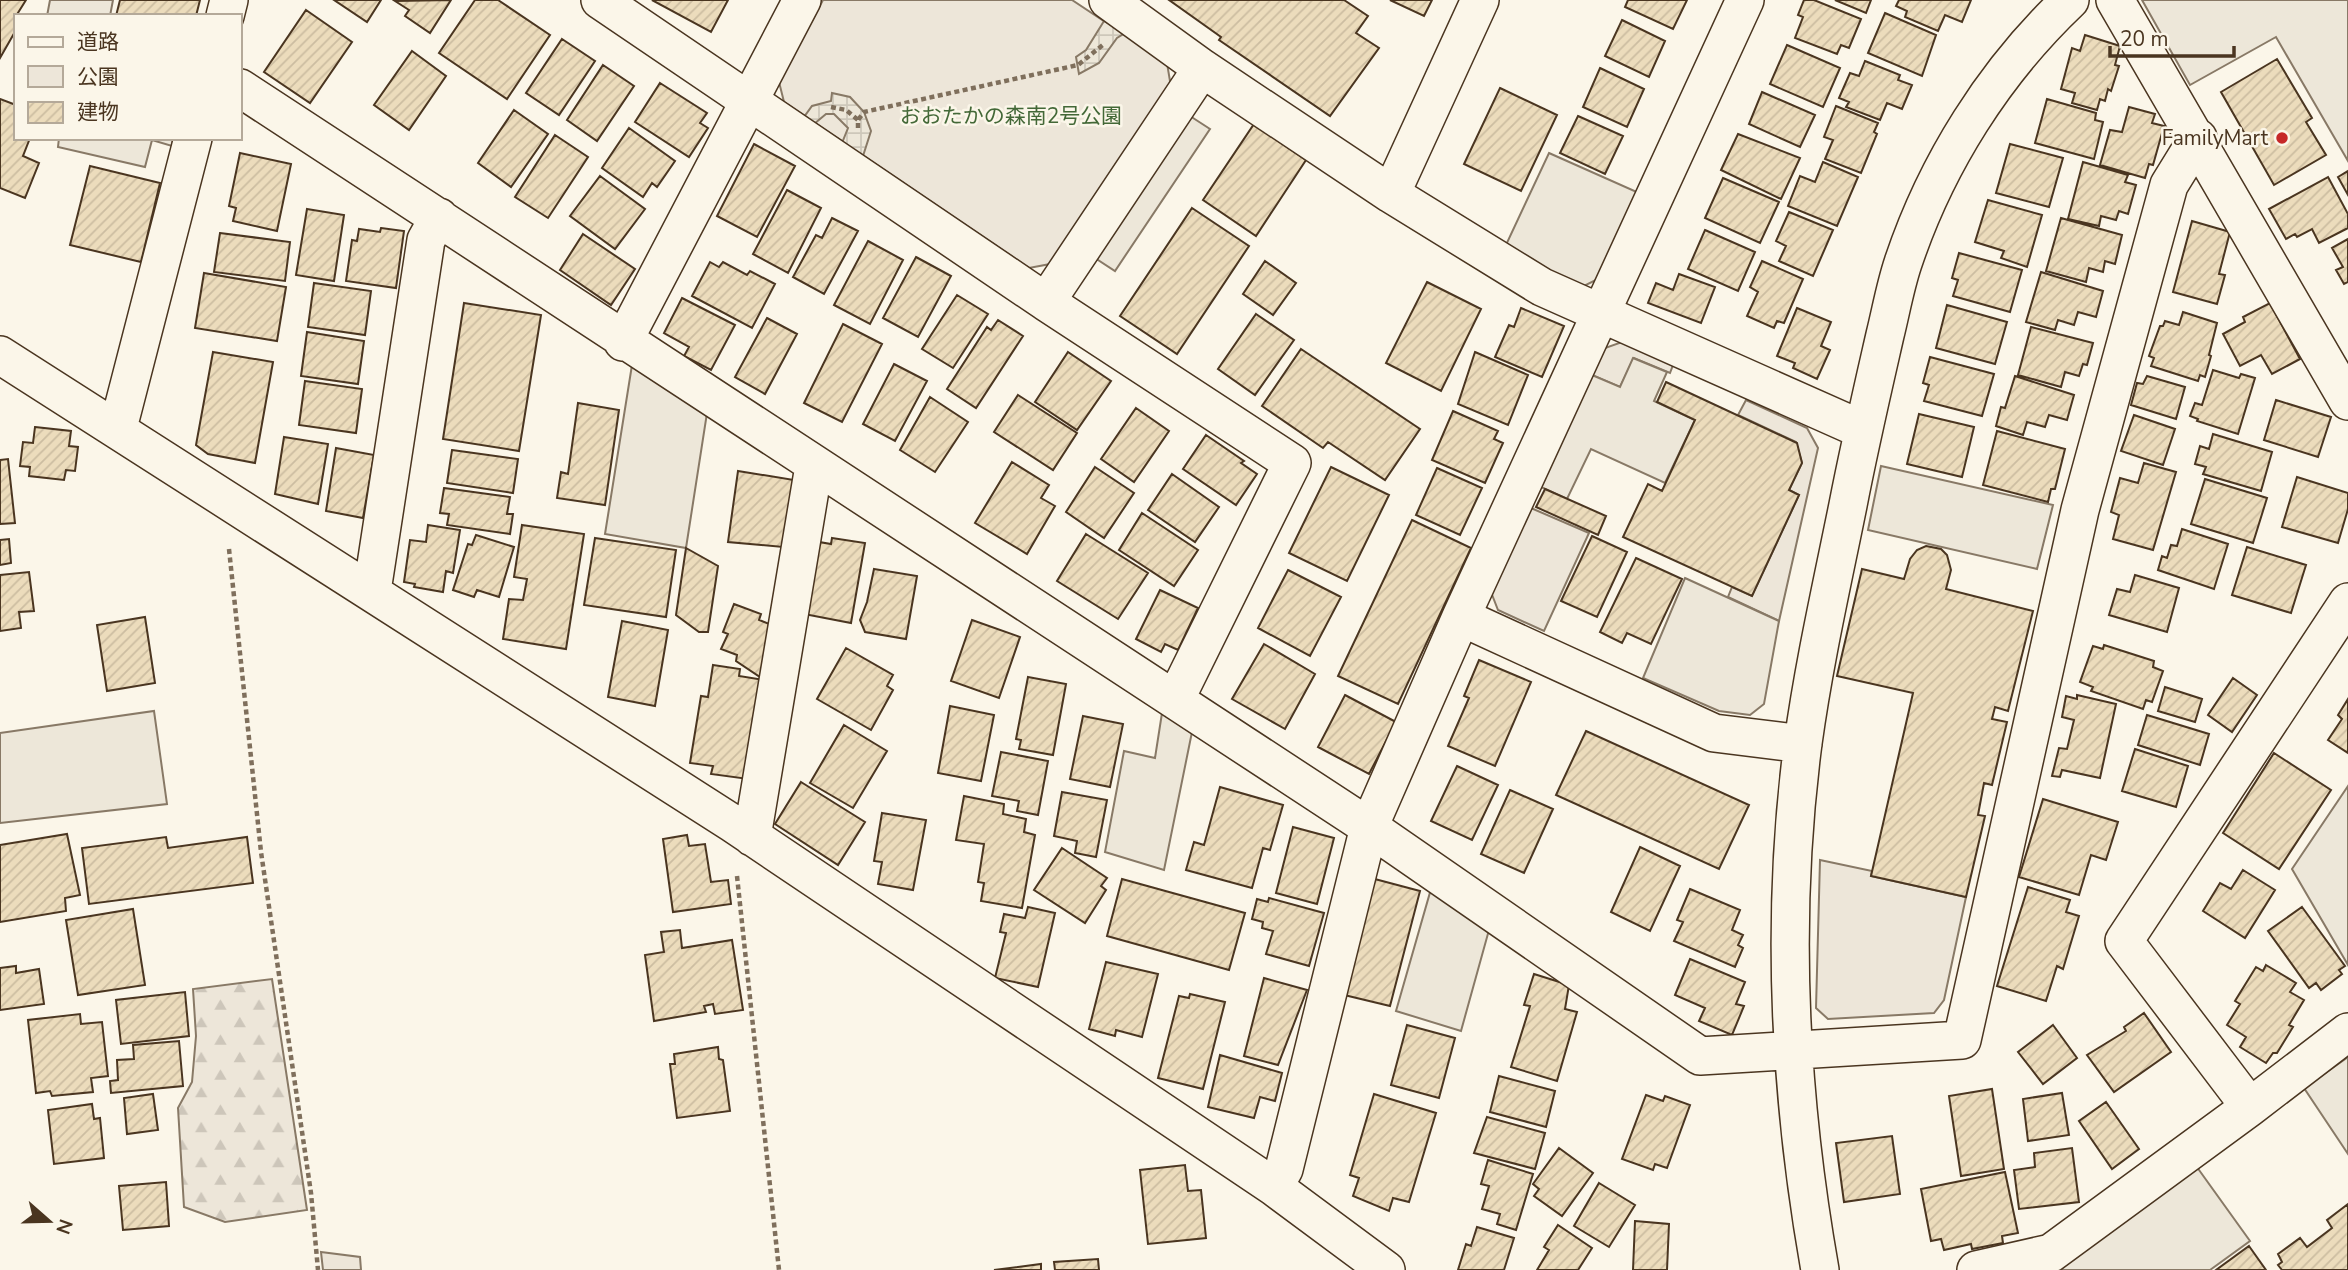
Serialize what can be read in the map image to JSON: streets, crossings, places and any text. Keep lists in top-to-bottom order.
{
  "parks": ["おおたかの森南2号公園"],
  "places": ["FamilyMart"],
  "legend": ["道路", "公園", "建物"],
  "scale_bar": "20 m",
  "north": "right"
}
